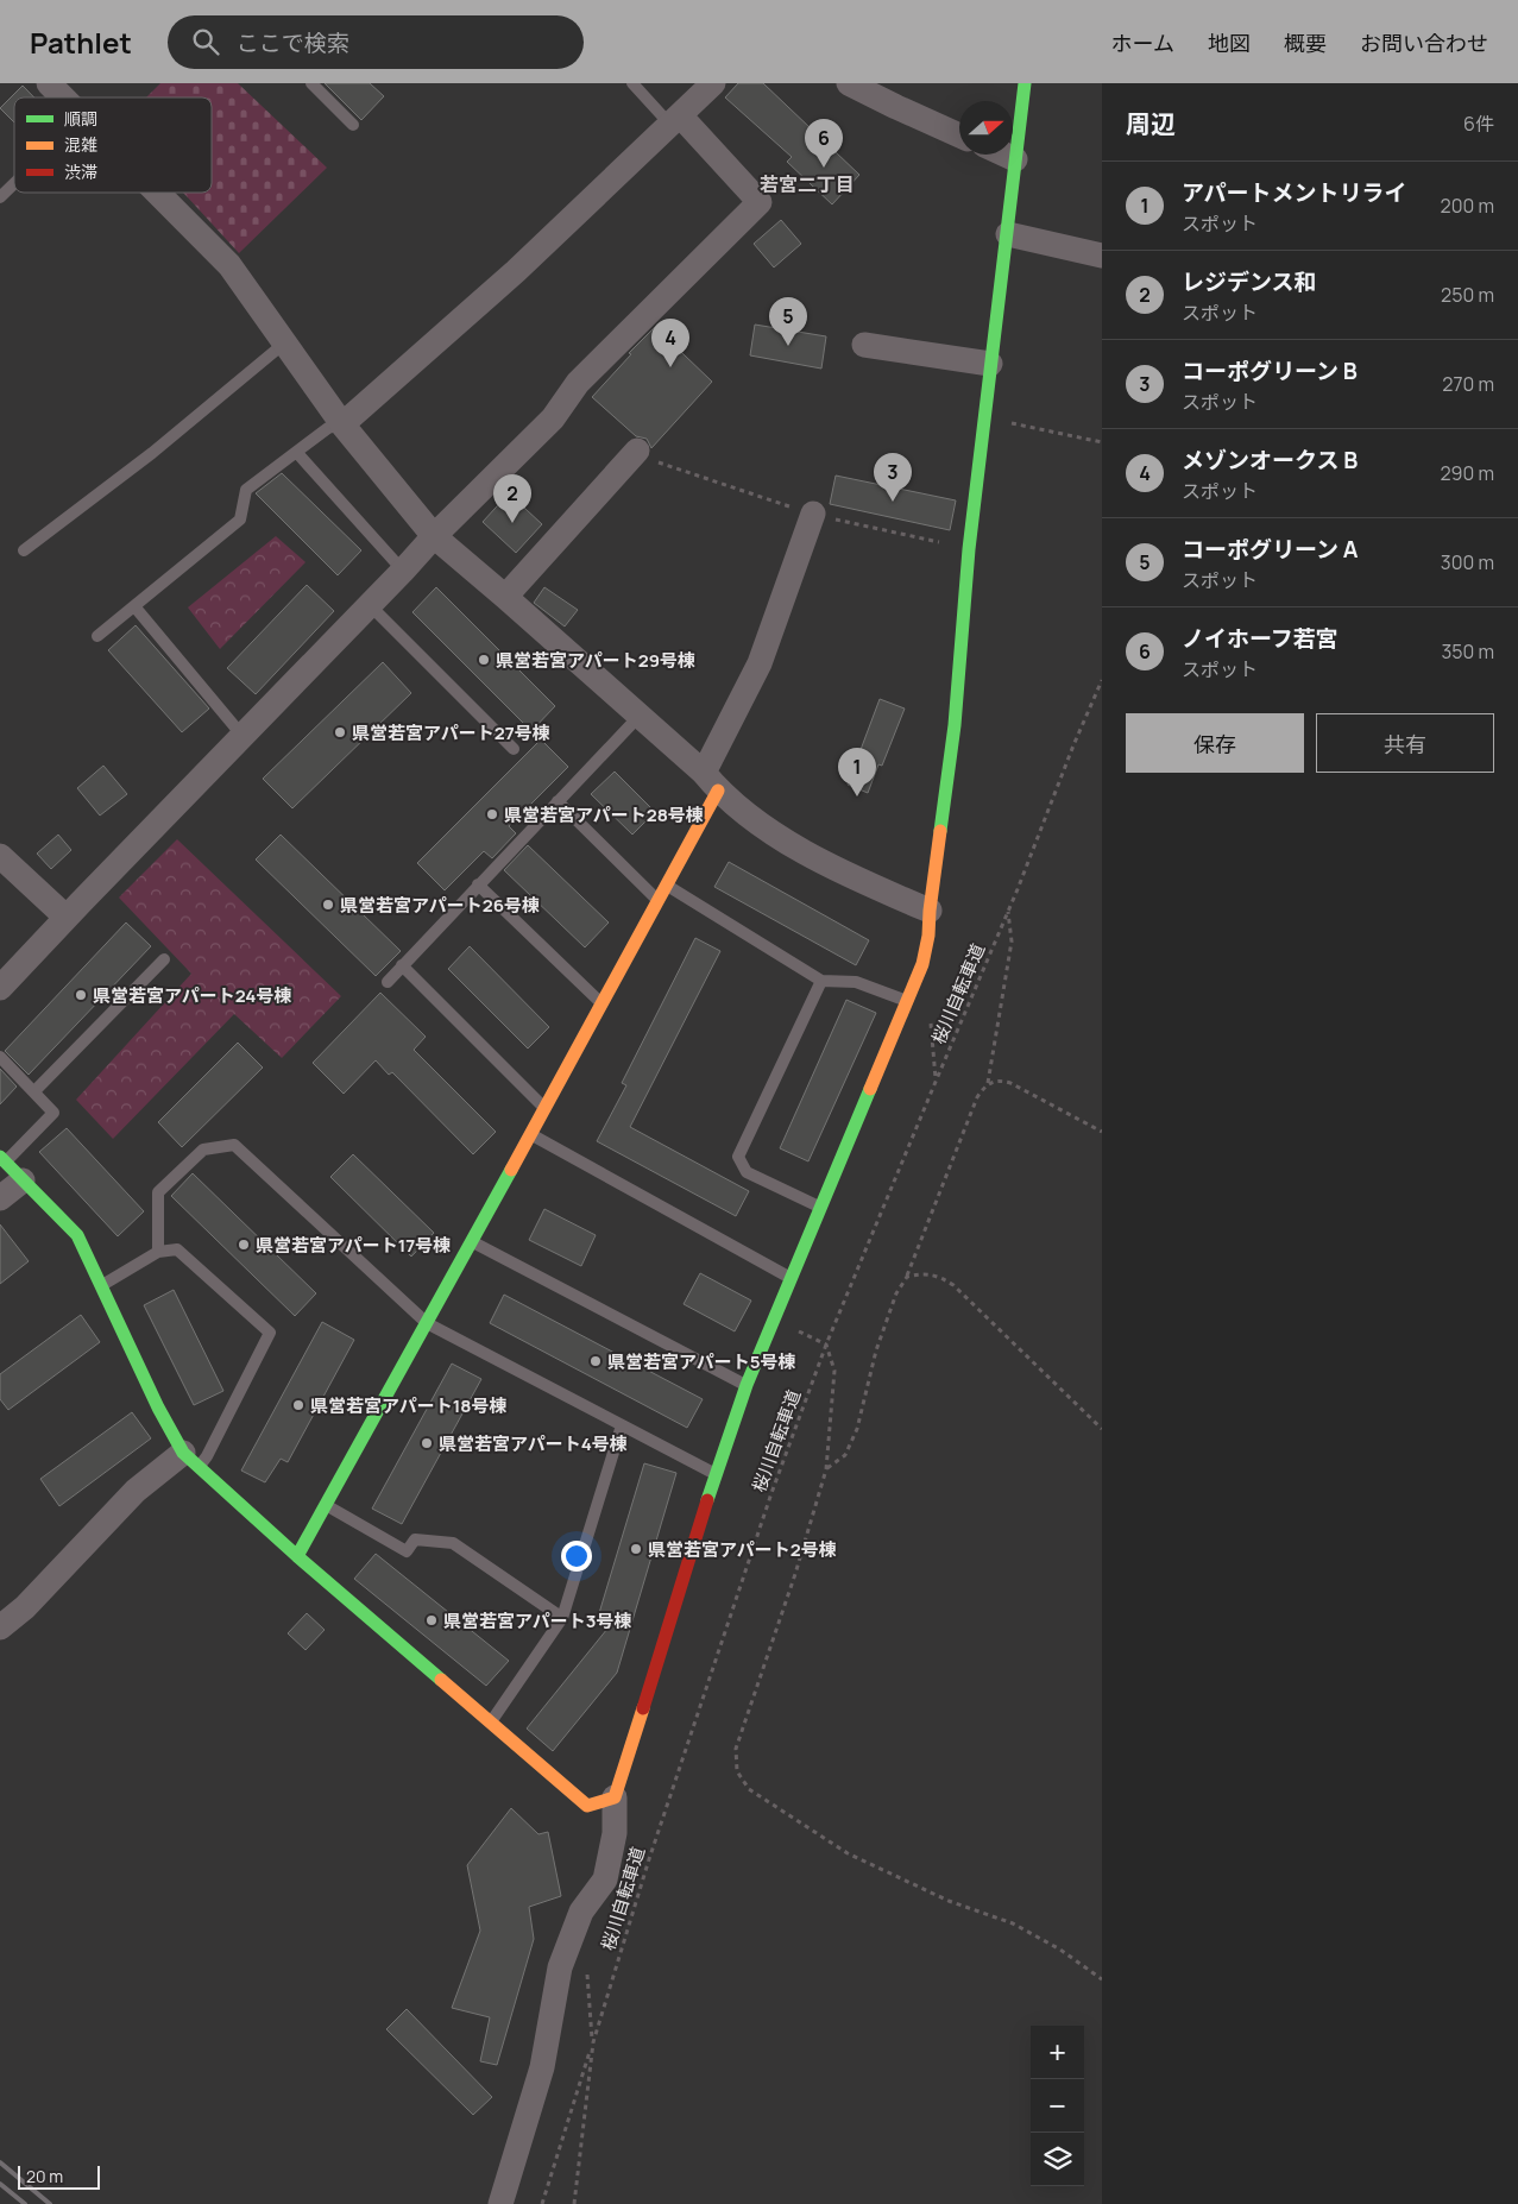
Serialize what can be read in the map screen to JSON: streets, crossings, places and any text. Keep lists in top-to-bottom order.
{
  "streets": {
    "path": ["桜川自転車道"]
  },
  "districts": ["若宮二丁目"],
  "places": [
    "県営若宮アパート29号棟",
    "県営若宮アパート27号棟",
    "県営若宮アパート28号棟",
    "県営若宮アパート26号棟",
    "県営若宮アパート24号棟",
    "県営若宮アパート17号棟",
    "県営若宮アパート5号棟",
    "県営若宮アパート18号棟",
    "県営若宮アパート4号棟",
    "県営若宮アパート2号棟",
    "県営若宮アパート3号棟"
  ],
  "legend": ["順調", "混雑", "渋滞"],
  "scale_bar": "20 m",
  "north": "right",
  "page": {
    "header": "Pathlet",
    "search": "ここで検索",
    "nav": [
      "ホーム",
      "地図",
      "概要",
      "お問い合わせ"
    ],
    "heading": ["周辺", "6件"],
    "pins": [
      "6",
      "5",
      "4",
      "3",
      "2",
      "1"
    ],
    "list": [
      {
        "mark": "1",
        "name": "アパートメントリライ",
        "note": "スポット",
        "value": "200 m"
      },
      {
        "mark": "2",
        "name": "レジデンス和",
        "note": "スポット",
        "value": "250 m"
      },
      {
        "mark": "3",
        "name": "コーポグリーン B",
        "note": "スポット",
        "value": "270 m"
      },
      {
        "mark": "4",
        "name": "メゾンオークス B",
        "note": "スポット",
        "value": "290 m"
      },
      {
        "mark": "5",
        "name": "コーポグリーン A",
        "note": "スポット",
        "value": "300 m"
      },
      {
        "mark": "6",
        "name": "ノイホーフ若宮",
        "note": "スポット",
        "value": "350 m"
      }
    ],
    "buttons": ["保存", "共有"],
    "map_buttons": ["+", "−"],
    "scale": "20 m"
  }
}
